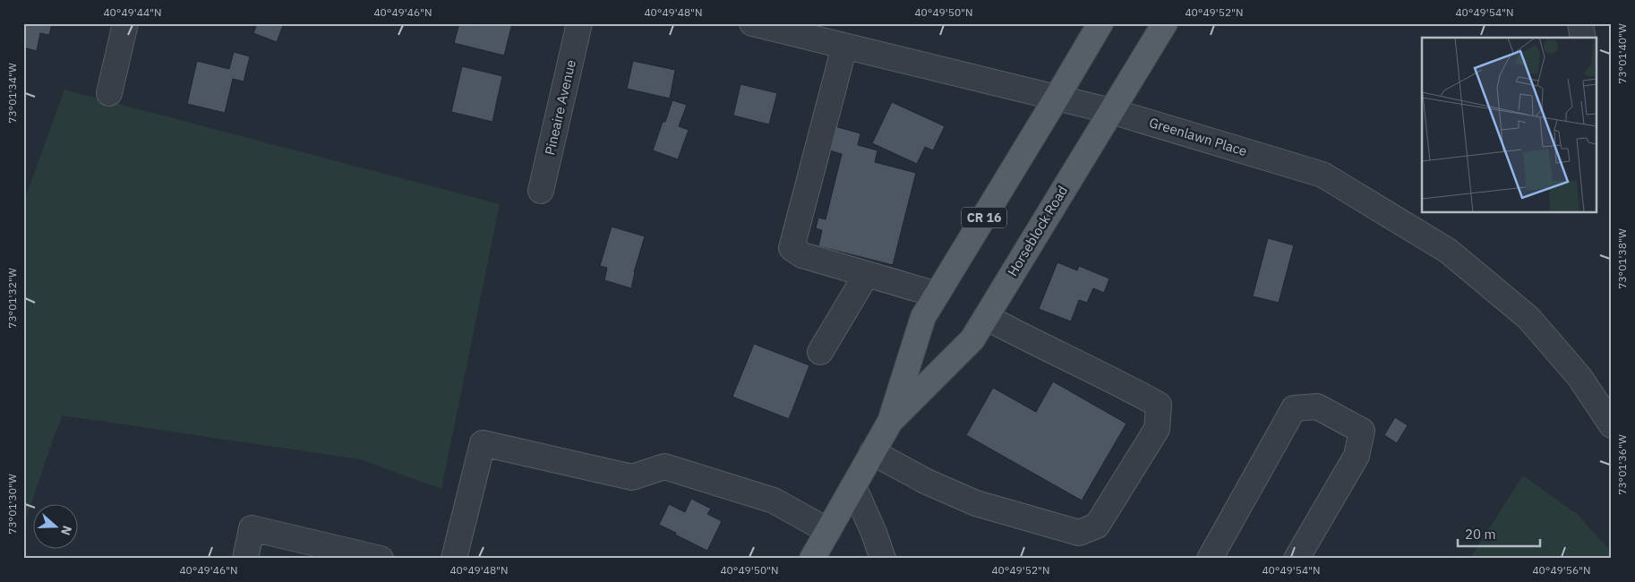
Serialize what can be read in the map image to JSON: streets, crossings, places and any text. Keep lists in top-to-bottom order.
{
  "streets": {
    "main road": ["CR 16", "Horseblock Road"],
    "street": ["Pineaire Avenue", "Greenlawn Place"]
  },
  "crossings": [
    ["Greenlawn Place", "Horseblock Road"]
  ],
  "scale_bar": "20 m",
  "north": "right",
  "coordinates": [
    "40°49'44\"N",
    "40°49'46\"N",
    "40°49'48\"N",
    "40°49'50\"N",
    "40°49'52\"N",
    "40°49'54\"N",
    "73°01'40\"W",
    "73°01'34\"W",
    "73°01'38\"W",
    "73°01'32\"W",
    "73°01'36\"W",
    "73°01'30\"W",
    "40°49'56\"N"
  ]
}
